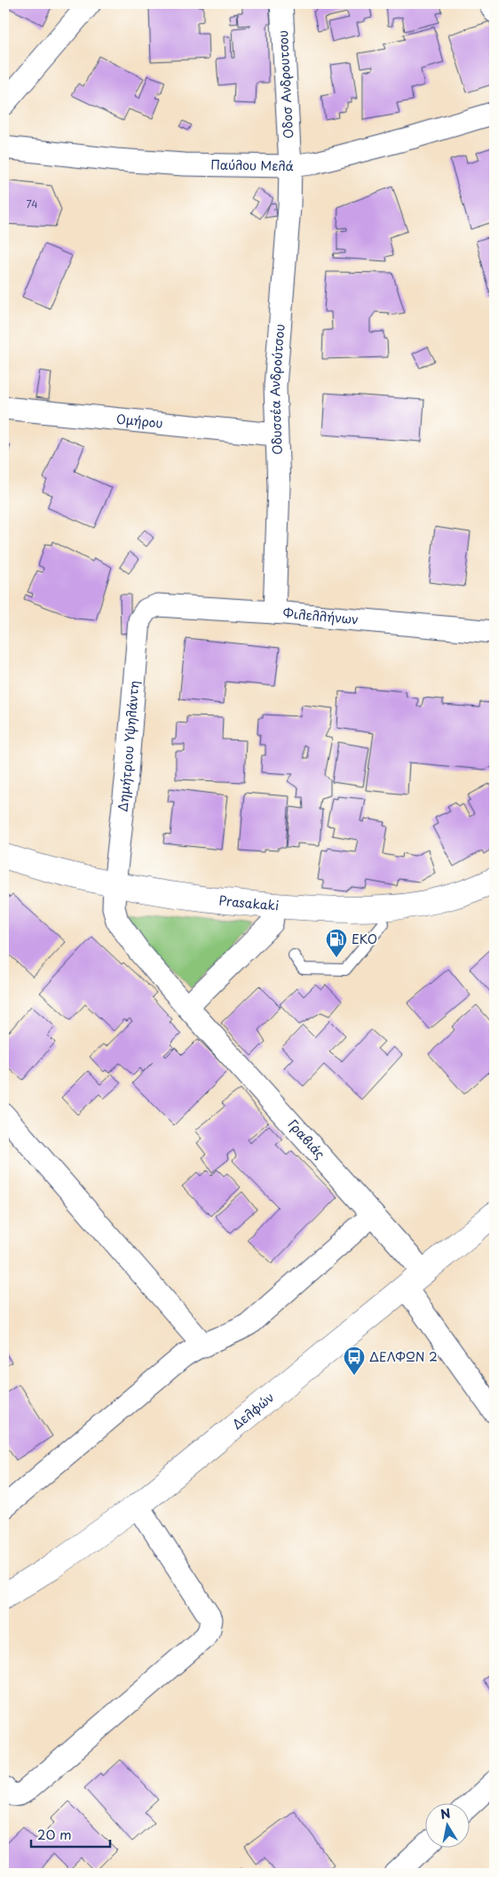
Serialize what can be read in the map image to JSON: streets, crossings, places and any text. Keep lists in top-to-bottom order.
{
  "streets": {
    "street": [
      "Οδοσ Ανδρουτσου",
      "Παύλου Μελά",
      "Οδυσσέα Ανδρούτσου",
      "Ομήρου",
      "Φιλελλήνων",
      "Δημήτριου Υψηλάντη",
      "Prasakaki",
      "Γραβιάς",
      "Δελφών"
    ]
  },
  "crossings": [
    ["Οδοσ Ανδρουτσου", "Παύλου Μελά"],
    ["Οδοσ Ανδρουτσου", "Οδυσσέα Ανδρούτσου"],
    ["Παύλου Μελά", "Οδυσσέα Ανδρούτσου"],
    ["Οδυσσέα Ανδρούτσου", "Ομήρου"],
    ["Οδυσσέα Ανδρούτσου", "Φιλελλήνων"],
    ["Φιλελλήνων", "Δημήτριου Υψηλάντη"],
    ["Δημήτριου Υψηλάντη", "Prasakaki"],
    ["Δημήτριου Υψηλάντη", "Γραβιάς"],
    ["Prasakaki", "Γραβιάς"],
    ["Γραβιάς", "Δελφών"]
  ],
  "places": {
    "fuel station": ["EKO"],
    "bus stop": ["ΔΕΛΦΩΝ 2"]
  },
  "house_numbers": ["74"],
  "scale_bar": "20 m",
  "north": "top"
}
